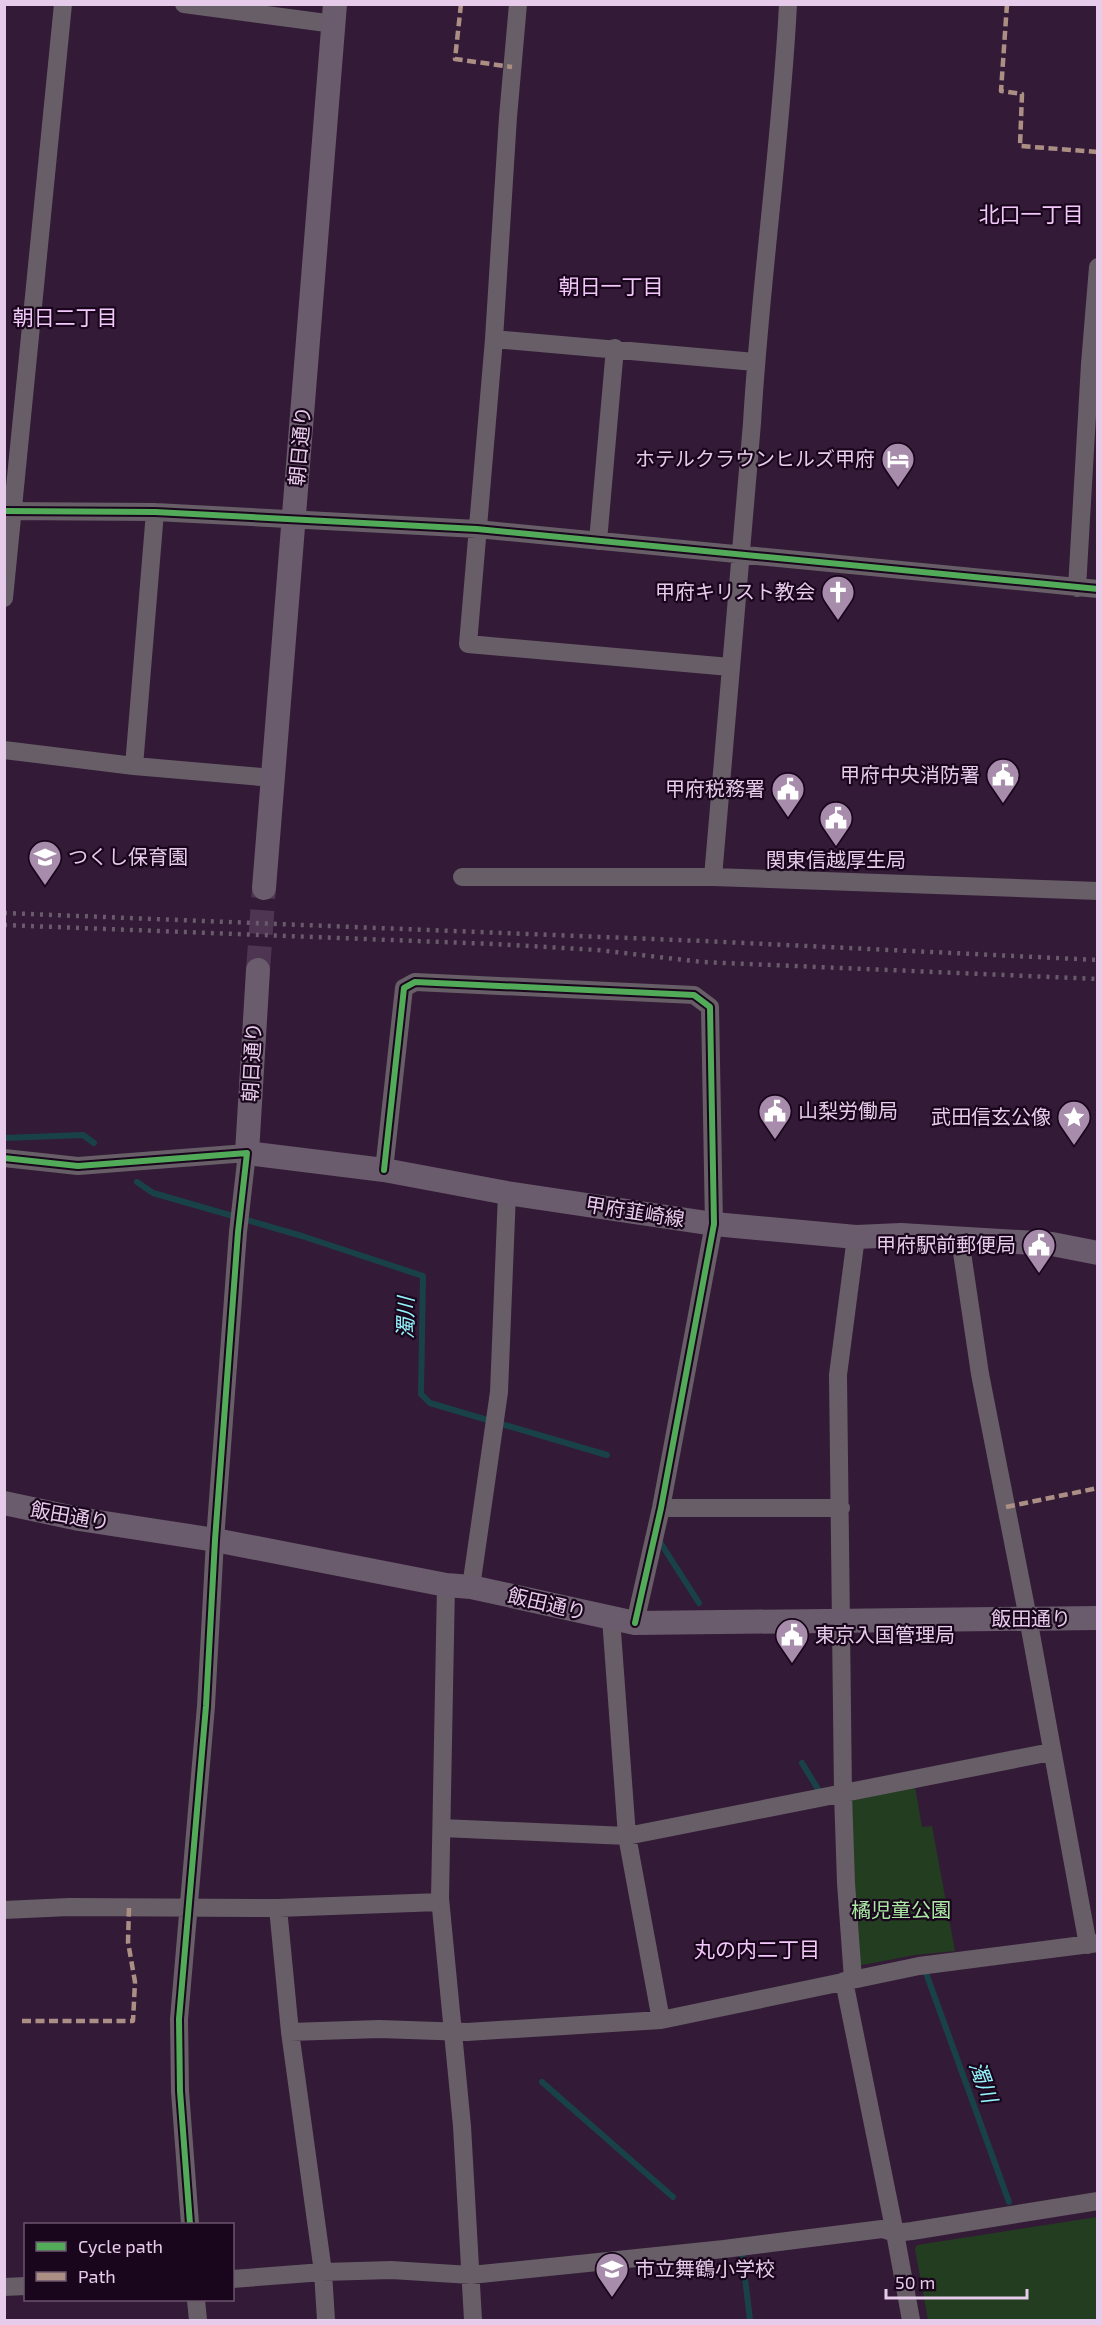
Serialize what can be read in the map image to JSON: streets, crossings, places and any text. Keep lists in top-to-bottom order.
{
  "streets": {
    "main road": ["朝日通り", "甲府韮崎線", "飯田通り"]
  },
  "crossings": [
    ["朝日通り", "甲府韮崎線"]
  ],
  "districts": [
    "北口一丁目",
    "朝日一丁目",
    "朝日二丁目",
    "丸の内二丁目"
  ],
  "water": ["濁川"],
  "parks": ["橘児童公園"],
  "places": {
    "hotel": ["ホテルクラウンヒルズ甲府"],
    "church": ["甲府キリスト教会"],
    "public building": [
      "甲府中央消防署",
      "甲府税務署",
      "関東信越厚生局",
      "山梨労働局",
      "甲府駅前郵便局",
      "東京入国管理局"
    ],
    "school or university": ["つくし保育園", "市立舞鶴小学校"],
    "place": ["武田信玄公像"]
  },
  "legend": ["Cycle path", "Path"],
  "scale_bar": "50 m"
}
